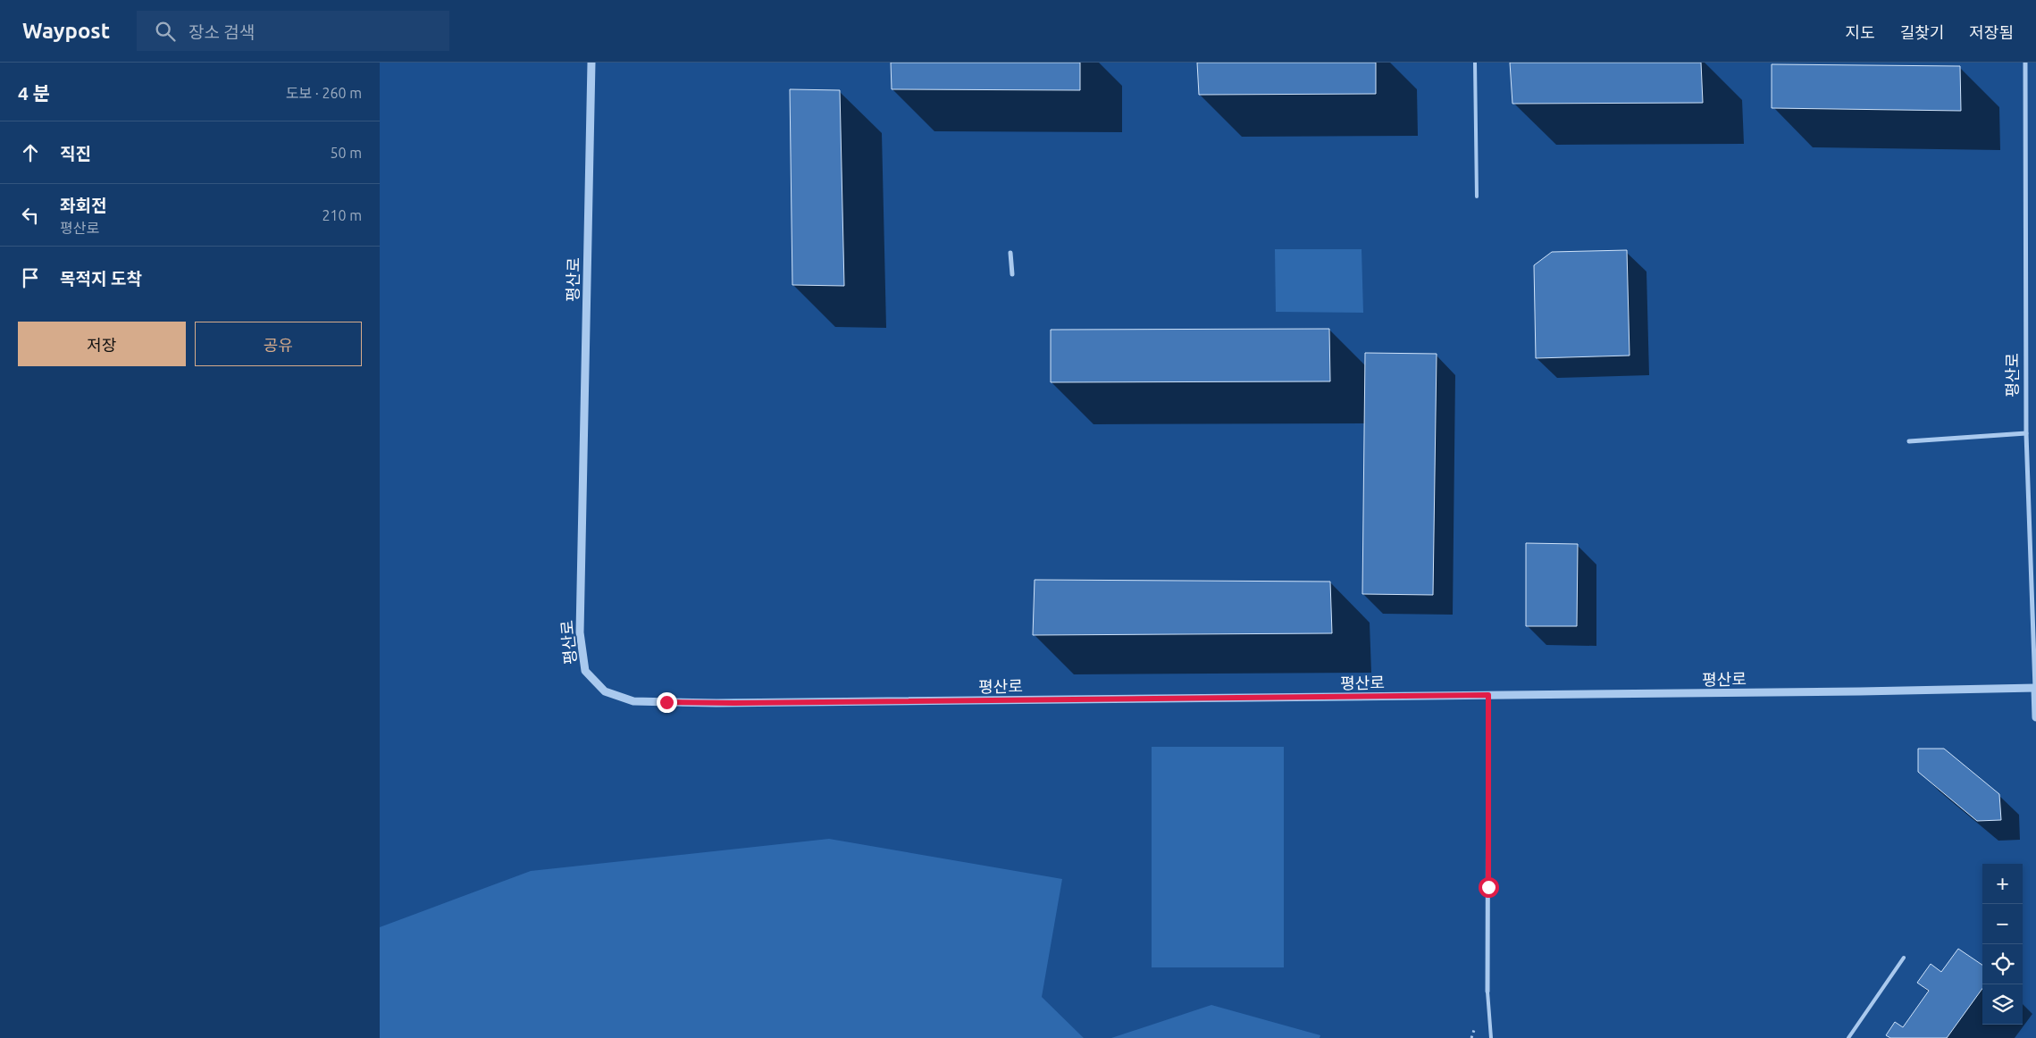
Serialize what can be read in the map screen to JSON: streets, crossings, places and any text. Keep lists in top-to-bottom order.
{
  "streets": {
    "street": ["평산로"]
  },
  "page": {
    "header": "Waypost",
    "search": "장소 검색",
    "nav": ["지도", "길찾기", "저장됨"],
    "heading": ["4 분", "도보 · 260 m"],
    "list": [
      ["직진", "50 m"],
      ["좌회전", "평산로", "210 m"],
      "목적지 도착"
    ],
    "buttons": ["저장", "공유"],
    "map_buttons": ["+", "−"]
  }
}
